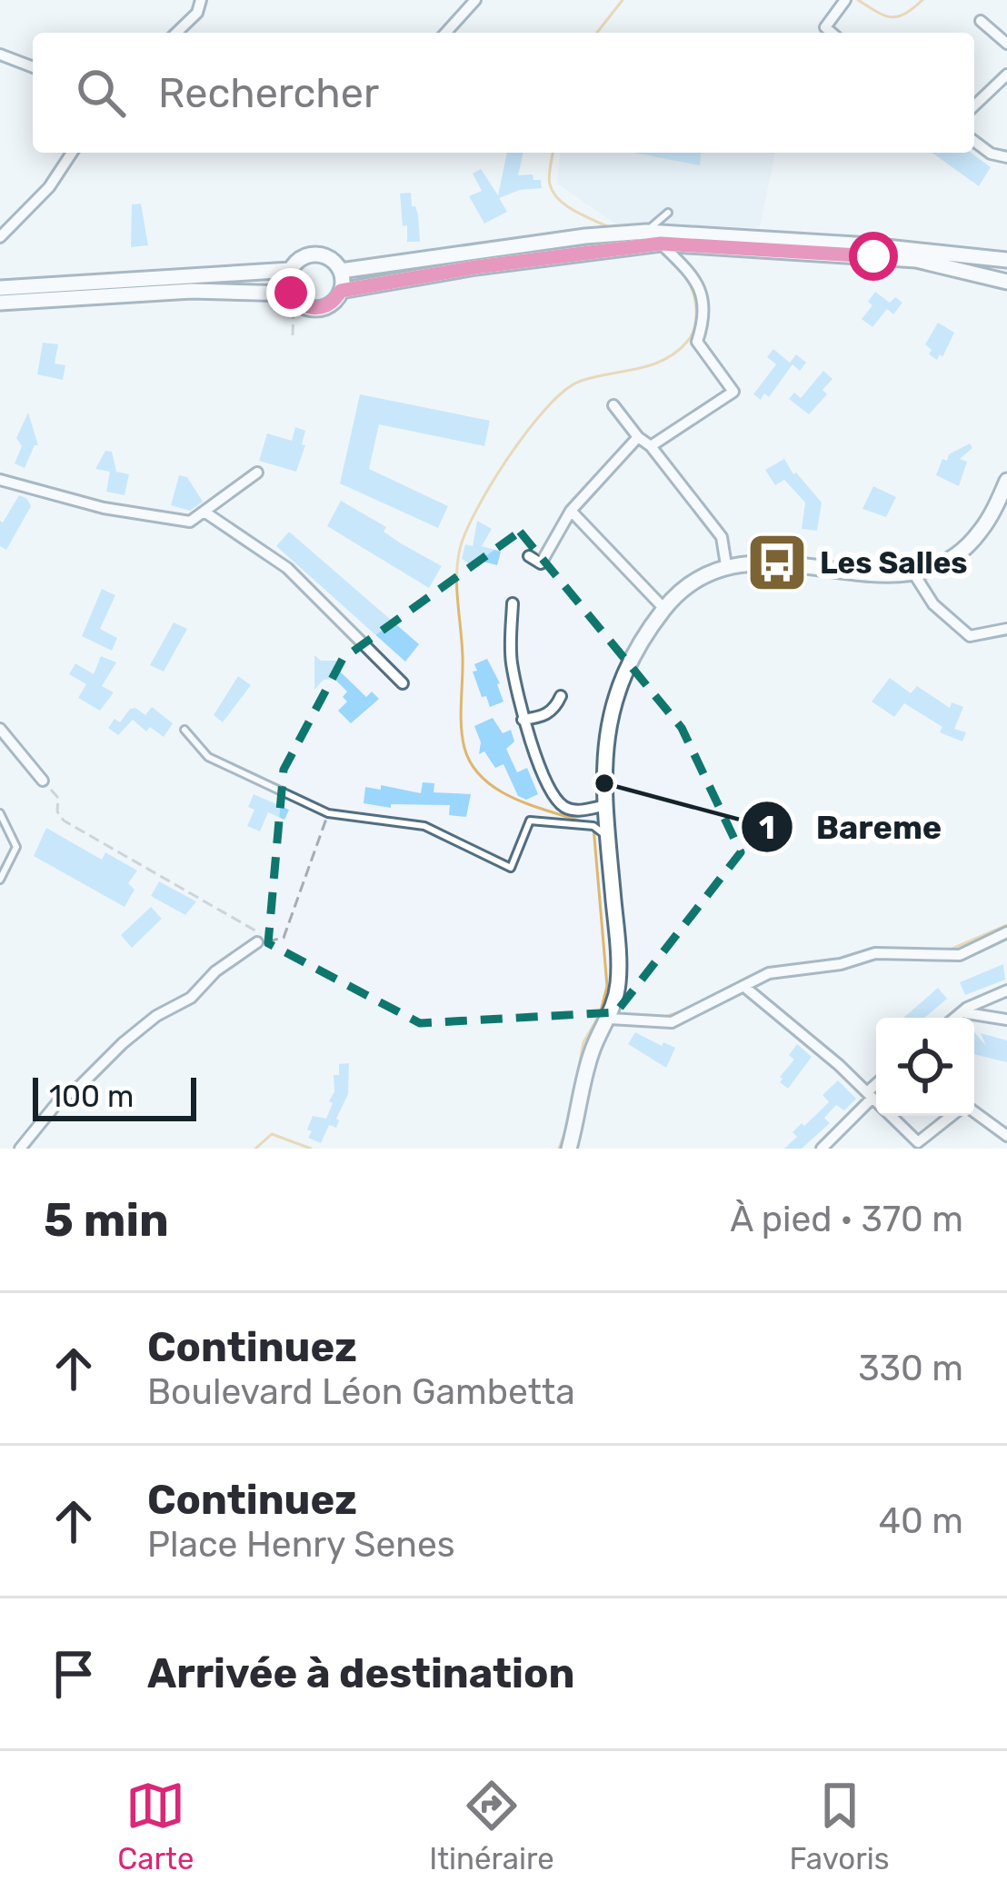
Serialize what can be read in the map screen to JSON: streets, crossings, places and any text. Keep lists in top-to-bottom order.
{
  "places": {
    "bus stop": ["Les Salles"],
    "other": ["Bareme"]
  },
  "scale_bar": "100 m",
  "page": {
    "search": "Rechercher",
    "scale": "100 m",
    "heading": ["5 min", "À pied · 370 m"],
    "list": [
      ["Continuez", "Boulevard Léon Gambetta", "330 m"],
      ["Continuez", "Place Henry Senes", "40 m"],
      "Arrivée à destination"
    ],
    "nav": ["Carte", "Itinéraire", "Favoris"]
  }
}
